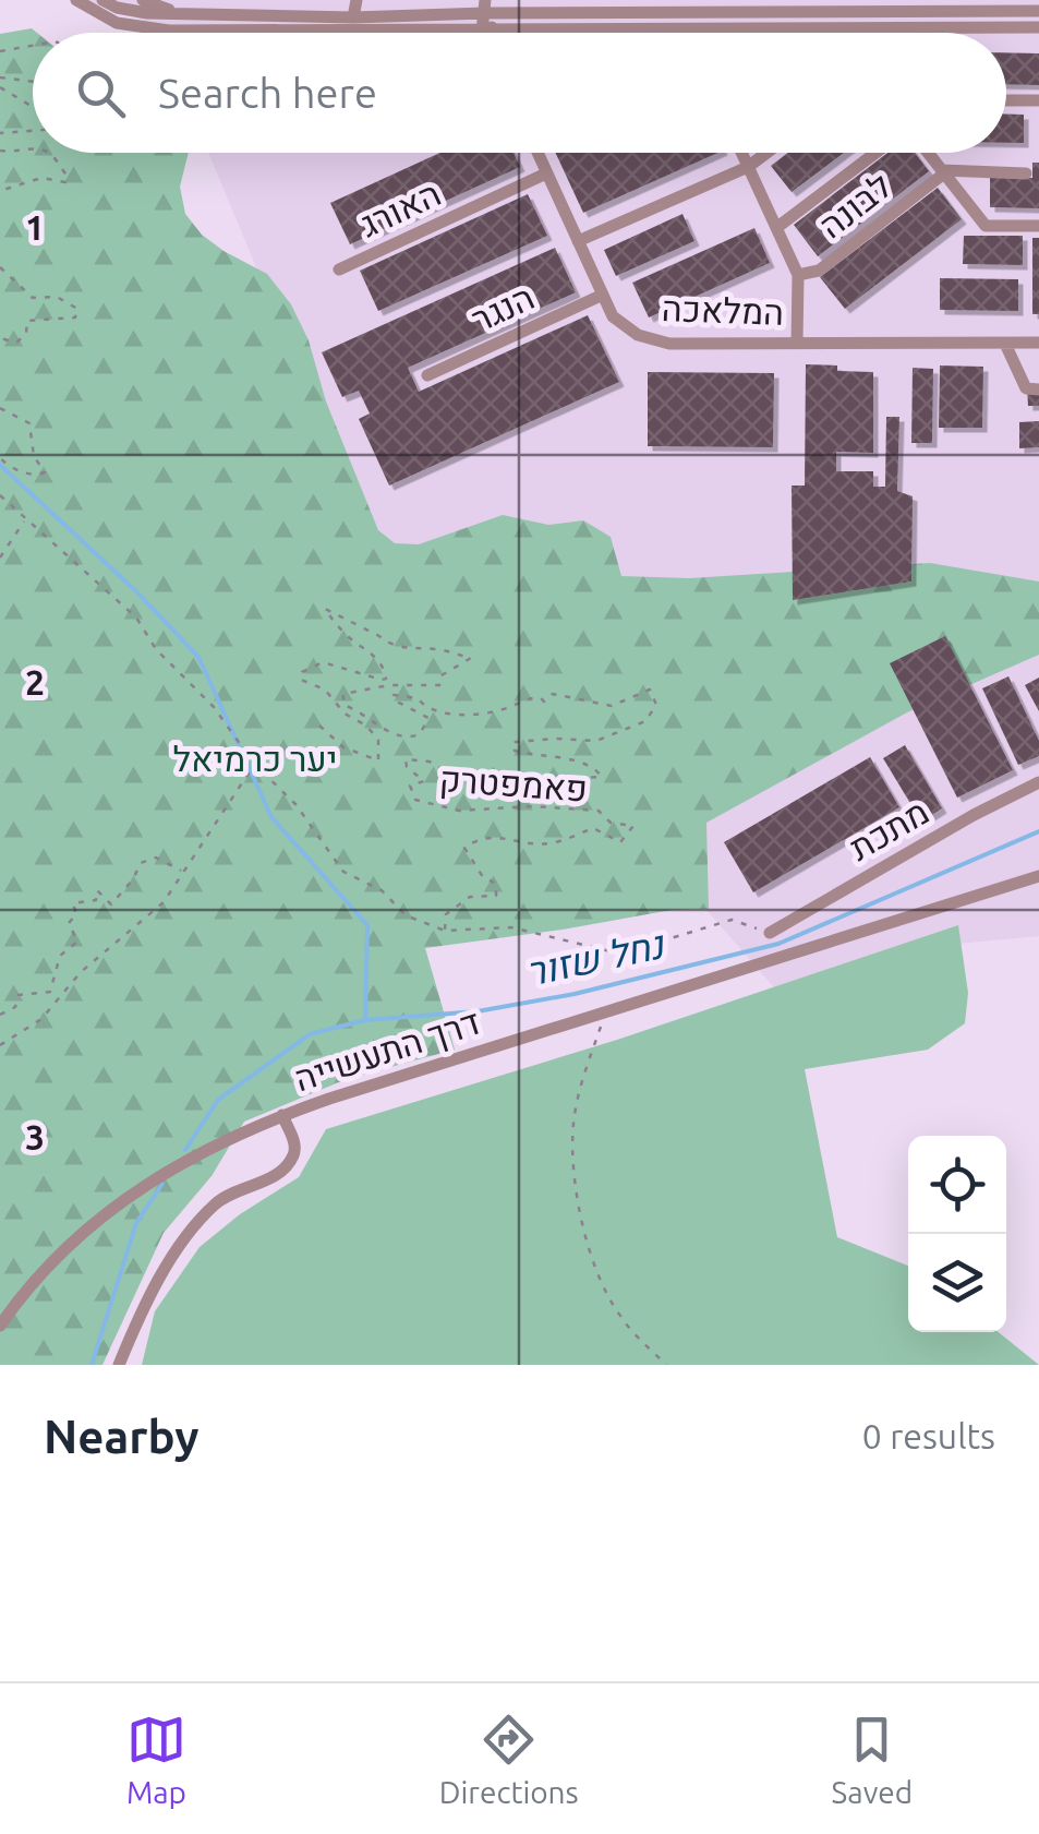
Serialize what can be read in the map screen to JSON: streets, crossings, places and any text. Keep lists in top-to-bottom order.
{
  "streets": {
    "street": [
      "לבונה",
      "האורג",
      "הנגר",
      "המלאכה",
      "מתכת",
      "דרך התעשייה"
    ],
    "path": ["פאמפטרק"]
  },
  "crossings": [
    ["האורג", "המלאכה"],
    ["הנגר", "המלאכה"]
  ],
  "water": ["נחל שזור"],
  "parks": ["יער כרמיאל"],
  "page": {
    "search": "Search here",
    "heading": ["Nearby", "0 results"],
    "nav": ["Map", "Directions", "Saved"]
  },
  "grid": {
    "rows": ["1", "2", "3"]
  }
}
